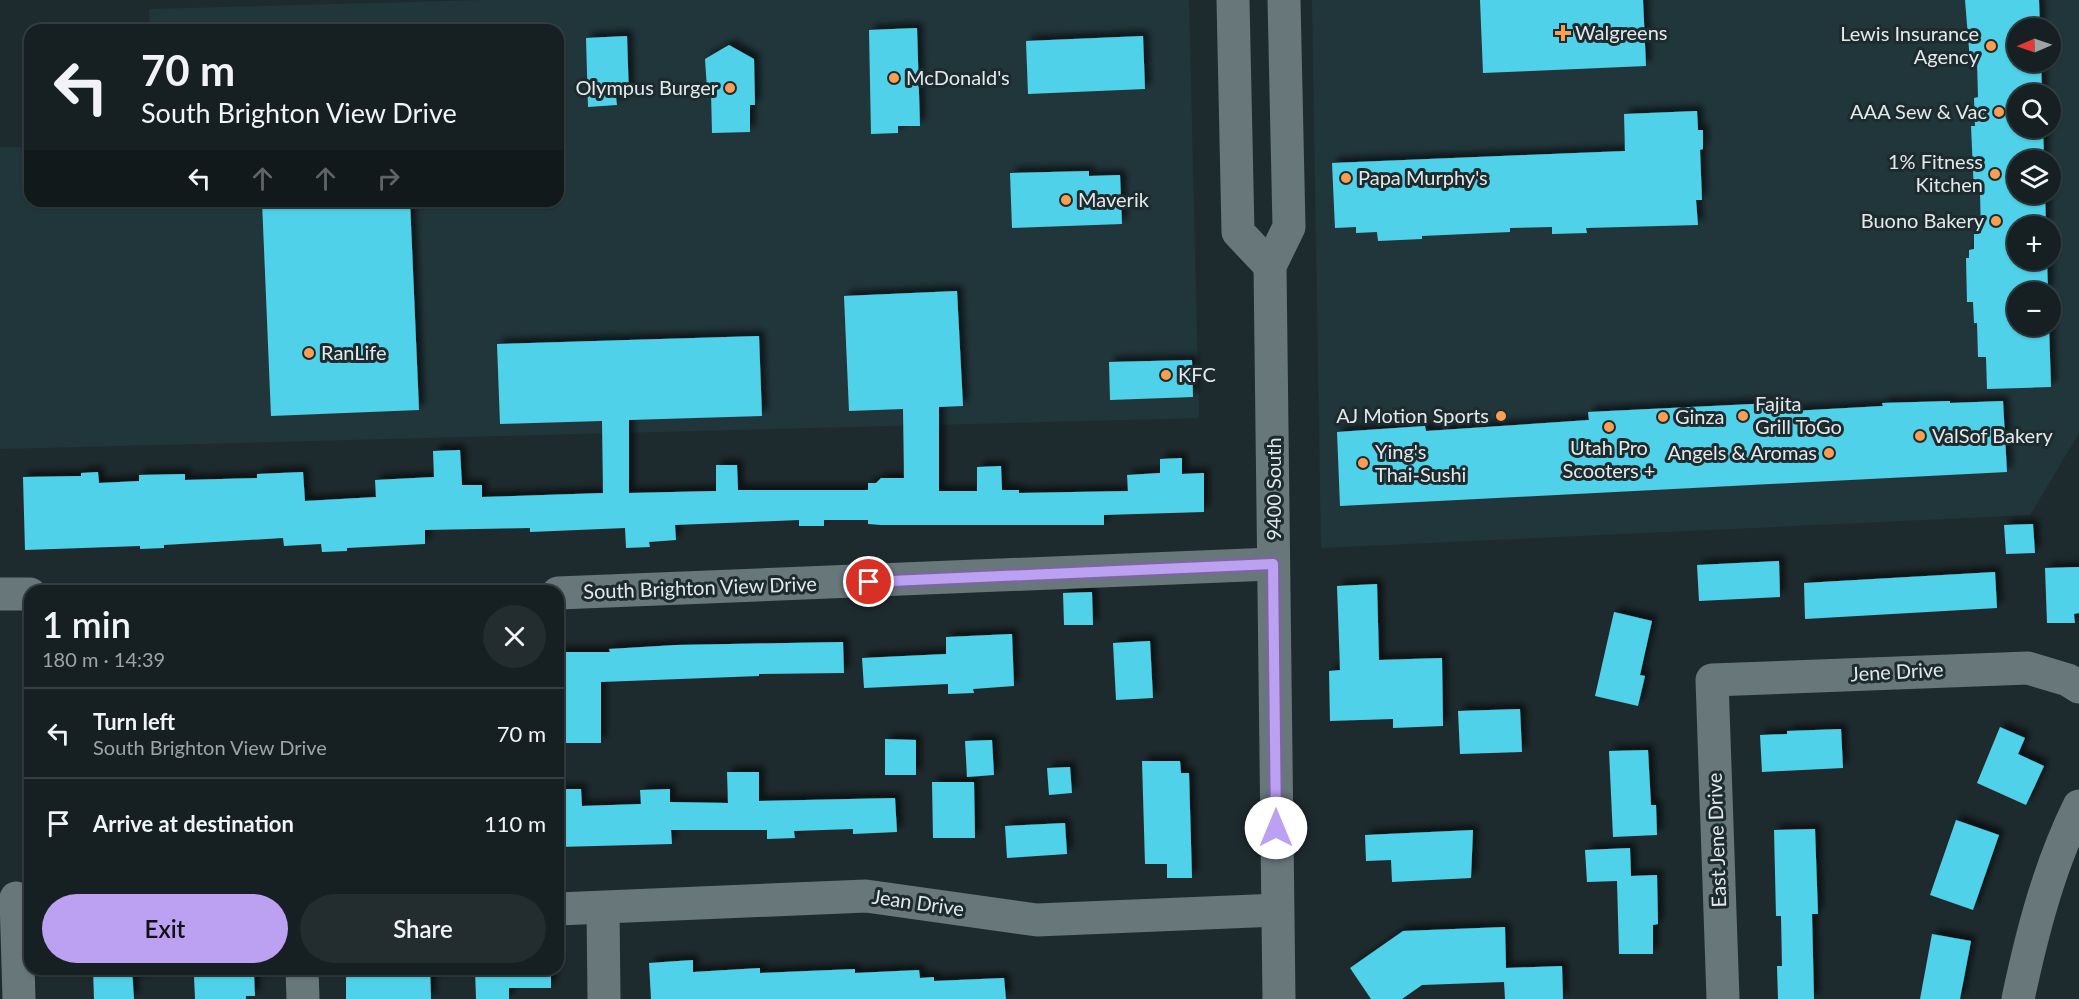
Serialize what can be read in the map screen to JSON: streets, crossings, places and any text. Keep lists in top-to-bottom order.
{
  "streets": {
    "street": [
      "9400 South",
      "South Brighton View Drive",
      "Jene Drive",
      "East Jene Drive",
      "Jean Drive"
    ]
  },
  "crossings": [
    ["9400 South", "South Brighton View Drive"],
    ["9400 South", "Jean Drive"],
    ["Jene Drive", "East Jene Drive"]
  ],
  "places": {
    "health": ["Walgreens"],
    "other": [
      "Lewis Insurance Agency",
      "McDonald's",
      "Olympus Burger",
      "AAA Sew & Vac",
      "1% Fitness Kitchen",
      "Papa Murphy's",
      "Maverik",
      "Buono Bakery",
      "RanLife",
      "KFC",
      "AJ Motion Sports",
      "Fajita Grill ToGo",
      "Ginza",
      "Utah Pro Scooters +",
      "ValSof Bakery",
      "Angels & Aromas",
      "Ying's Thai-Sushi"
    ]
  },
  "north": "left",
  "page": {
    "map_buttons": ["+", "−"],
    "turn": ["70 m", "South Brighton View Drive"],
    "heading": ["1 min", "180 m · 14:39"],
    "list": [
      {
        "name": "Turn left",
        "note": "South Brighton View Drive",
        "value": "70 m"
      },
      {
        "name": "Arrive at destination",
        "value": "110 m"
      }
    ],
    "buttons": ["Exit", "Share"]
  }
}
